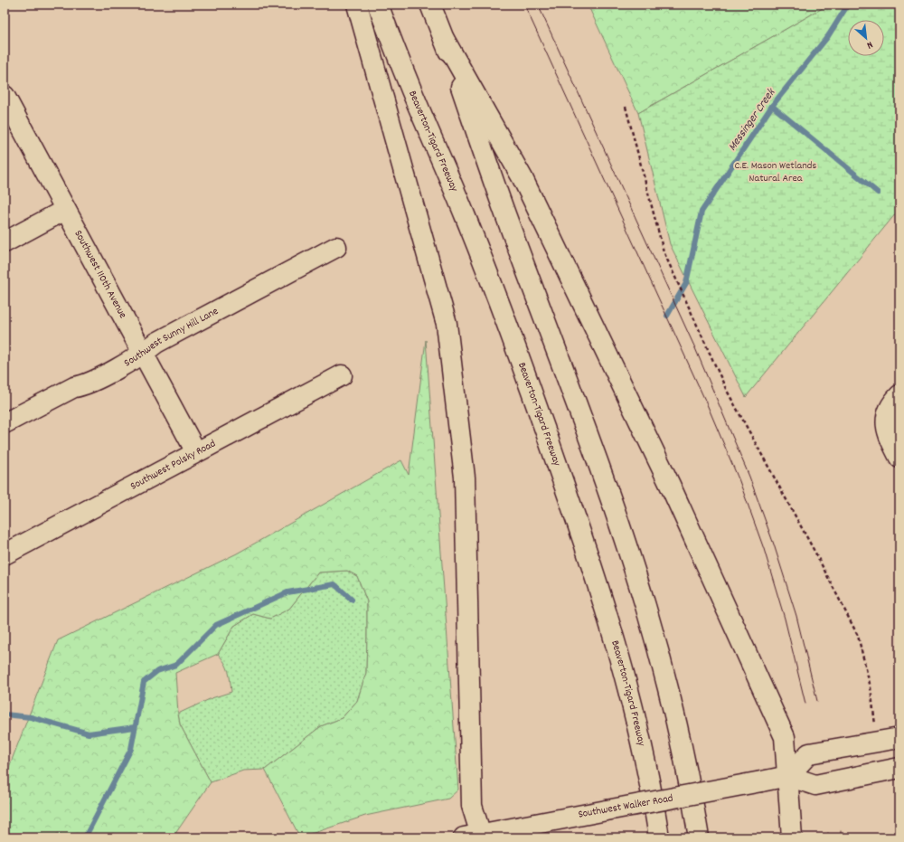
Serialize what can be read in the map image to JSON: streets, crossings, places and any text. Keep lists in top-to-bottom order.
{
  "streets": {
    "main road": [
      "Beaverton-Tigard Freeway",
      "Southwest 110th Avenue",
      "Southwest Sunny Hill Lane",
      "Southwest Polsky Road",
      "Southwest Walker Road"
    ]
  },
  "crossings": [
    ["Southwest 110th Avenue", "Southwest Sunny Hill Lane"],
    ["Southwest 110th Avenue", "Southwest Polsky Road"]
  ],
  "water": ["Messinger Creek"],
  "parks": ["C.E. Mason Wetlands Natural Area"],
  "north": "bottom right"
}
